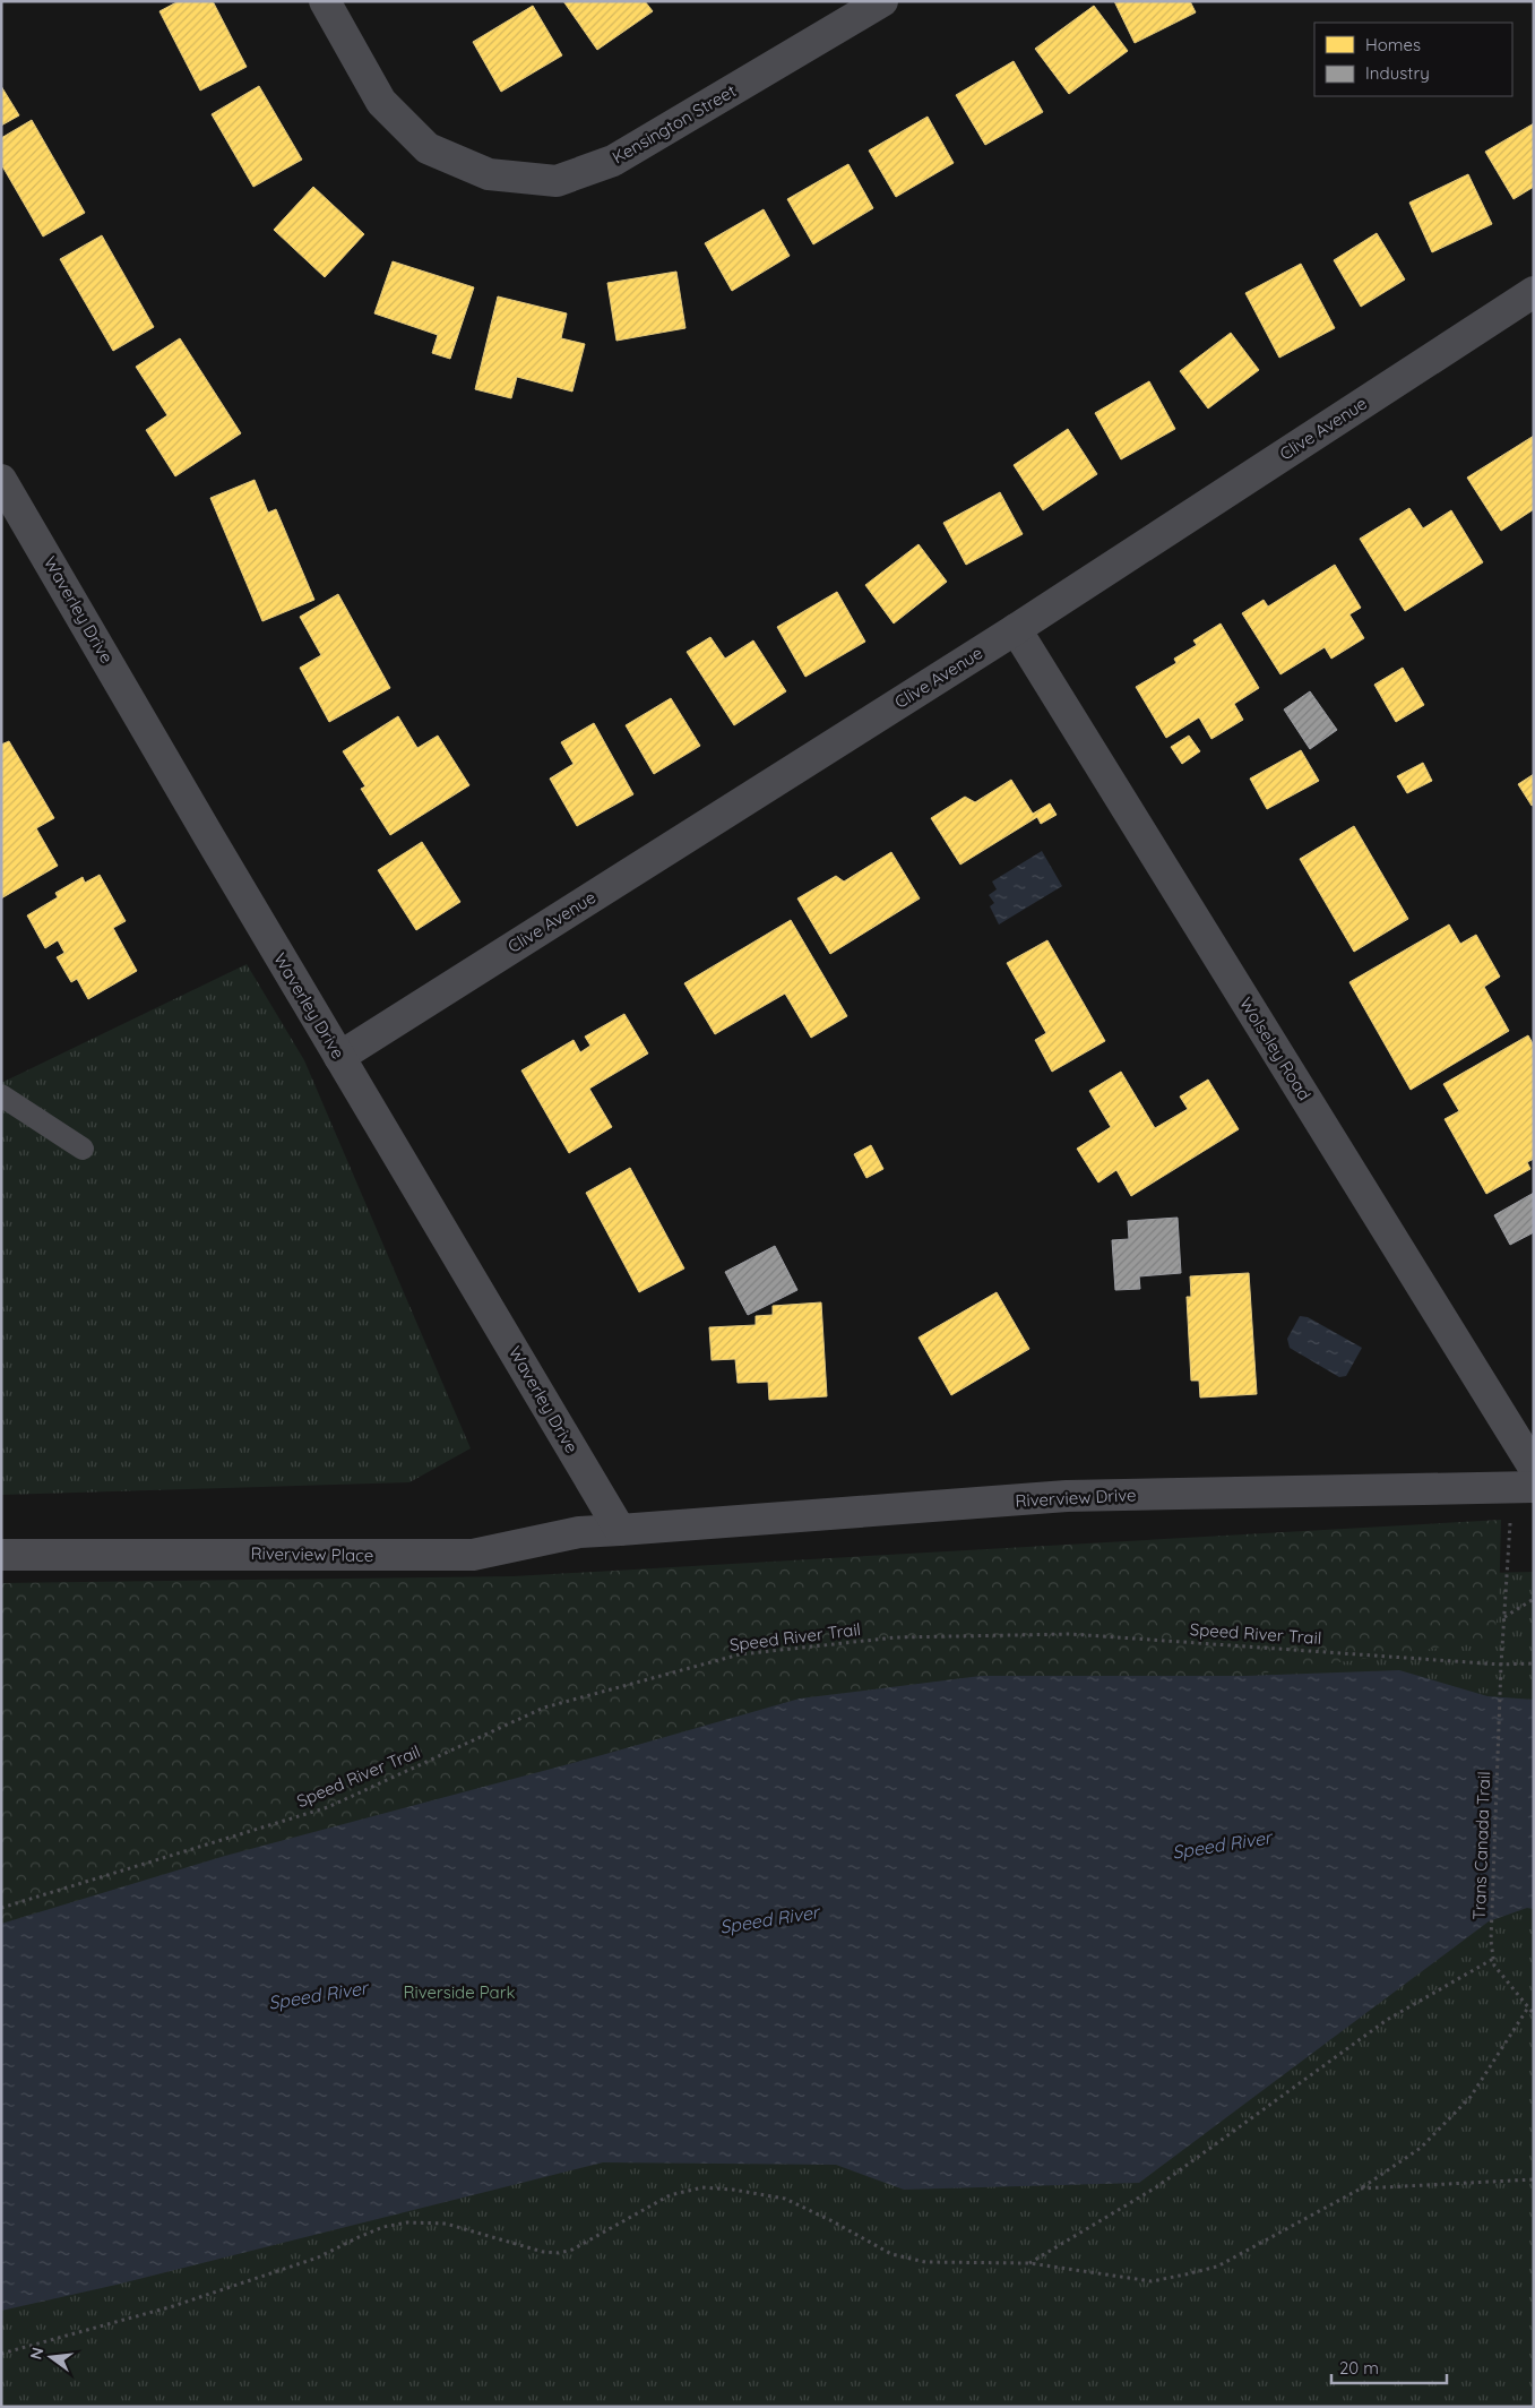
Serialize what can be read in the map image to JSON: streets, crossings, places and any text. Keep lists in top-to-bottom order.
{
  "streets": {
    "street": [
      "Kensington Street",
      "Clive Avenue",
      "Waverley Drive",
      "Wolseley Road",
      "Riverview Drive",
      "Riverview Place"
    ],
    "path": ["Speed River Trail", "Trans Canada Trail"]
  },
  "crossings": [
    ["Clive Avenue", "Waverley Drive"],
    ["Clive Avenue", "Wolseley Road"],
    ["Waverley Drive", "Riverview Drive"],
    ["Waverley Drive", "Riverview Place"],
    ["Wolseley Road", "Riverview Drive"],
    ["Wolseley Road", "Trans Canada Trail"],
    ["Riverview Drive", "Riverview Place"],
    ["Riverview Drive", "Trans Canada Trail"],
    ["Speed River Trail", "Trans Canada Trail"]
  ],
  "water": ["Speed River"],
  "parks": ["Riverside Park"],
  "legend": ["Homes", "Industry"],
  "scale_bar": "20 m",
  "north": "left"
}
